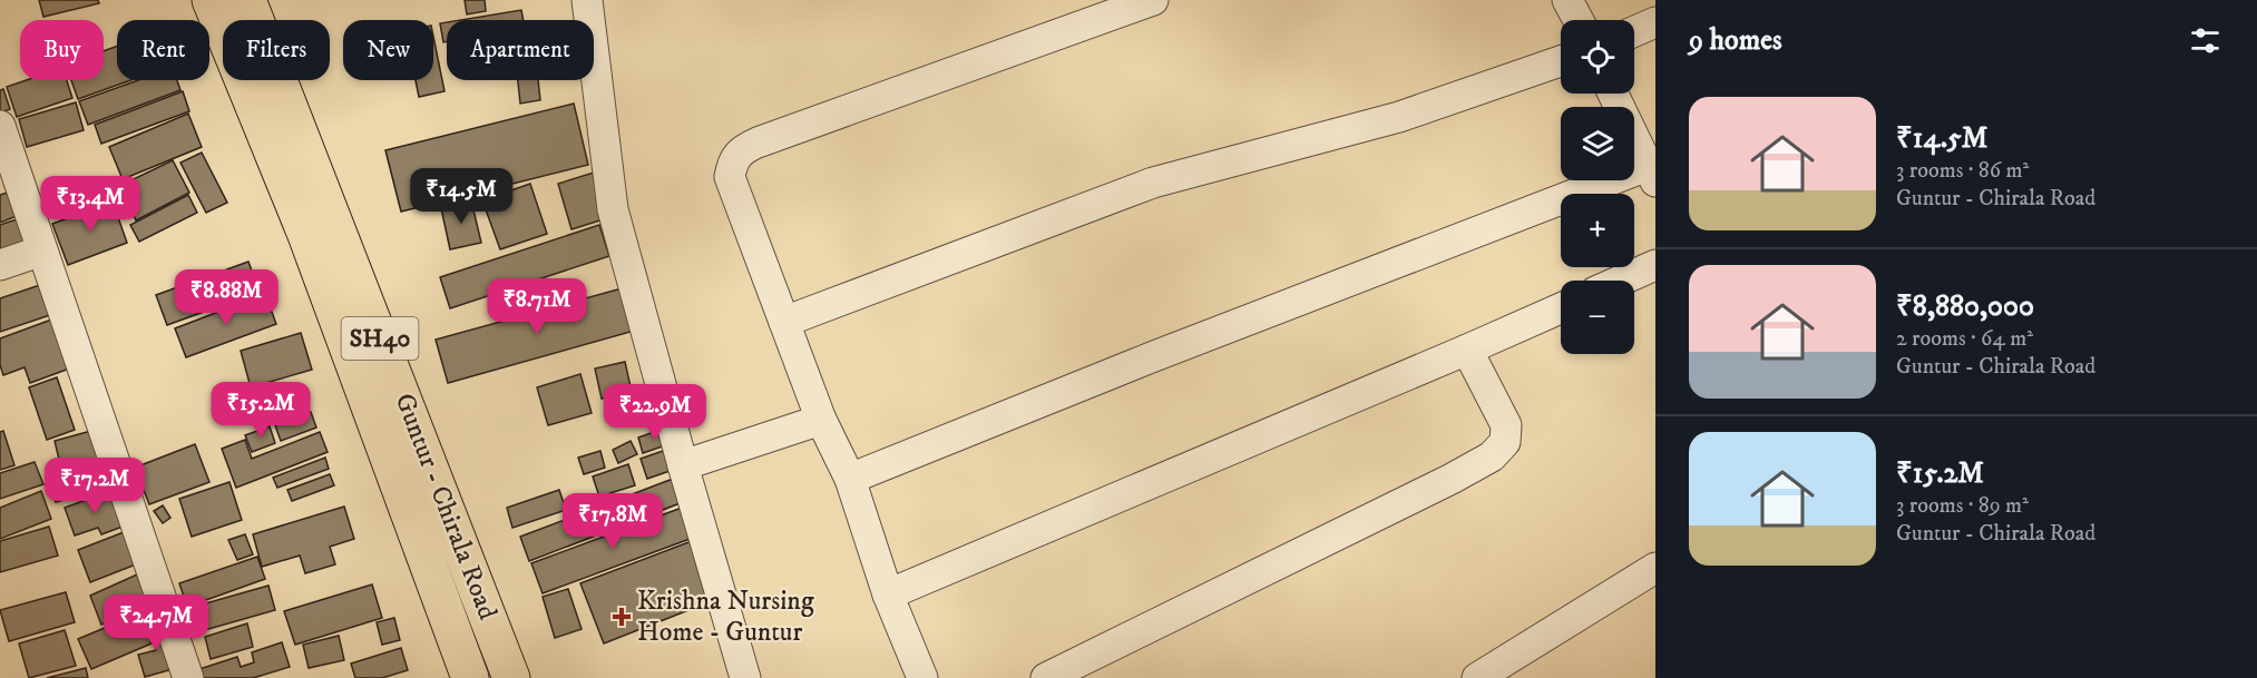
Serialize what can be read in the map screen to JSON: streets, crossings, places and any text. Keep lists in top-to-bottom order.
{
  "streets": {
    "main road": ["SH40", "Guntur - Chirala Road"]
  },
  "places": {
    "health": ["Krishna Nursing Home - Guntur"]
  },
  "page": {
    "heading": "9 homes",
    "map_buttons": ["+", "−"],
    "chip": [
      "Buy",
      "Rent",
      "Filters",
      "New",
      "Apartment"
    ],
    "list": [
      {
        "name": "₹14.5M",
        "note": "3 rooms · 86 m² · Guntur - Chirala Road"
      },
      {
        "name": "₹8,880,000",
        "note": "2 rooms · 64 m² · Guntur - Chirala Road"
      },
      {
        "name": "₹15.2M",
        "note": "3 rooms · 89 m² · Guntur - Chirala Road"
      }
    ],
    "price": [
      "₹14.5M",
      "₹13.4M",
      "₹8.88M",
      "₹8.71M",
      "₹15.2M",
      "₹22.9M",
      "₹17.2M",
      "₹17.8M",
      "₹24.7M"
    ]
  }
}
